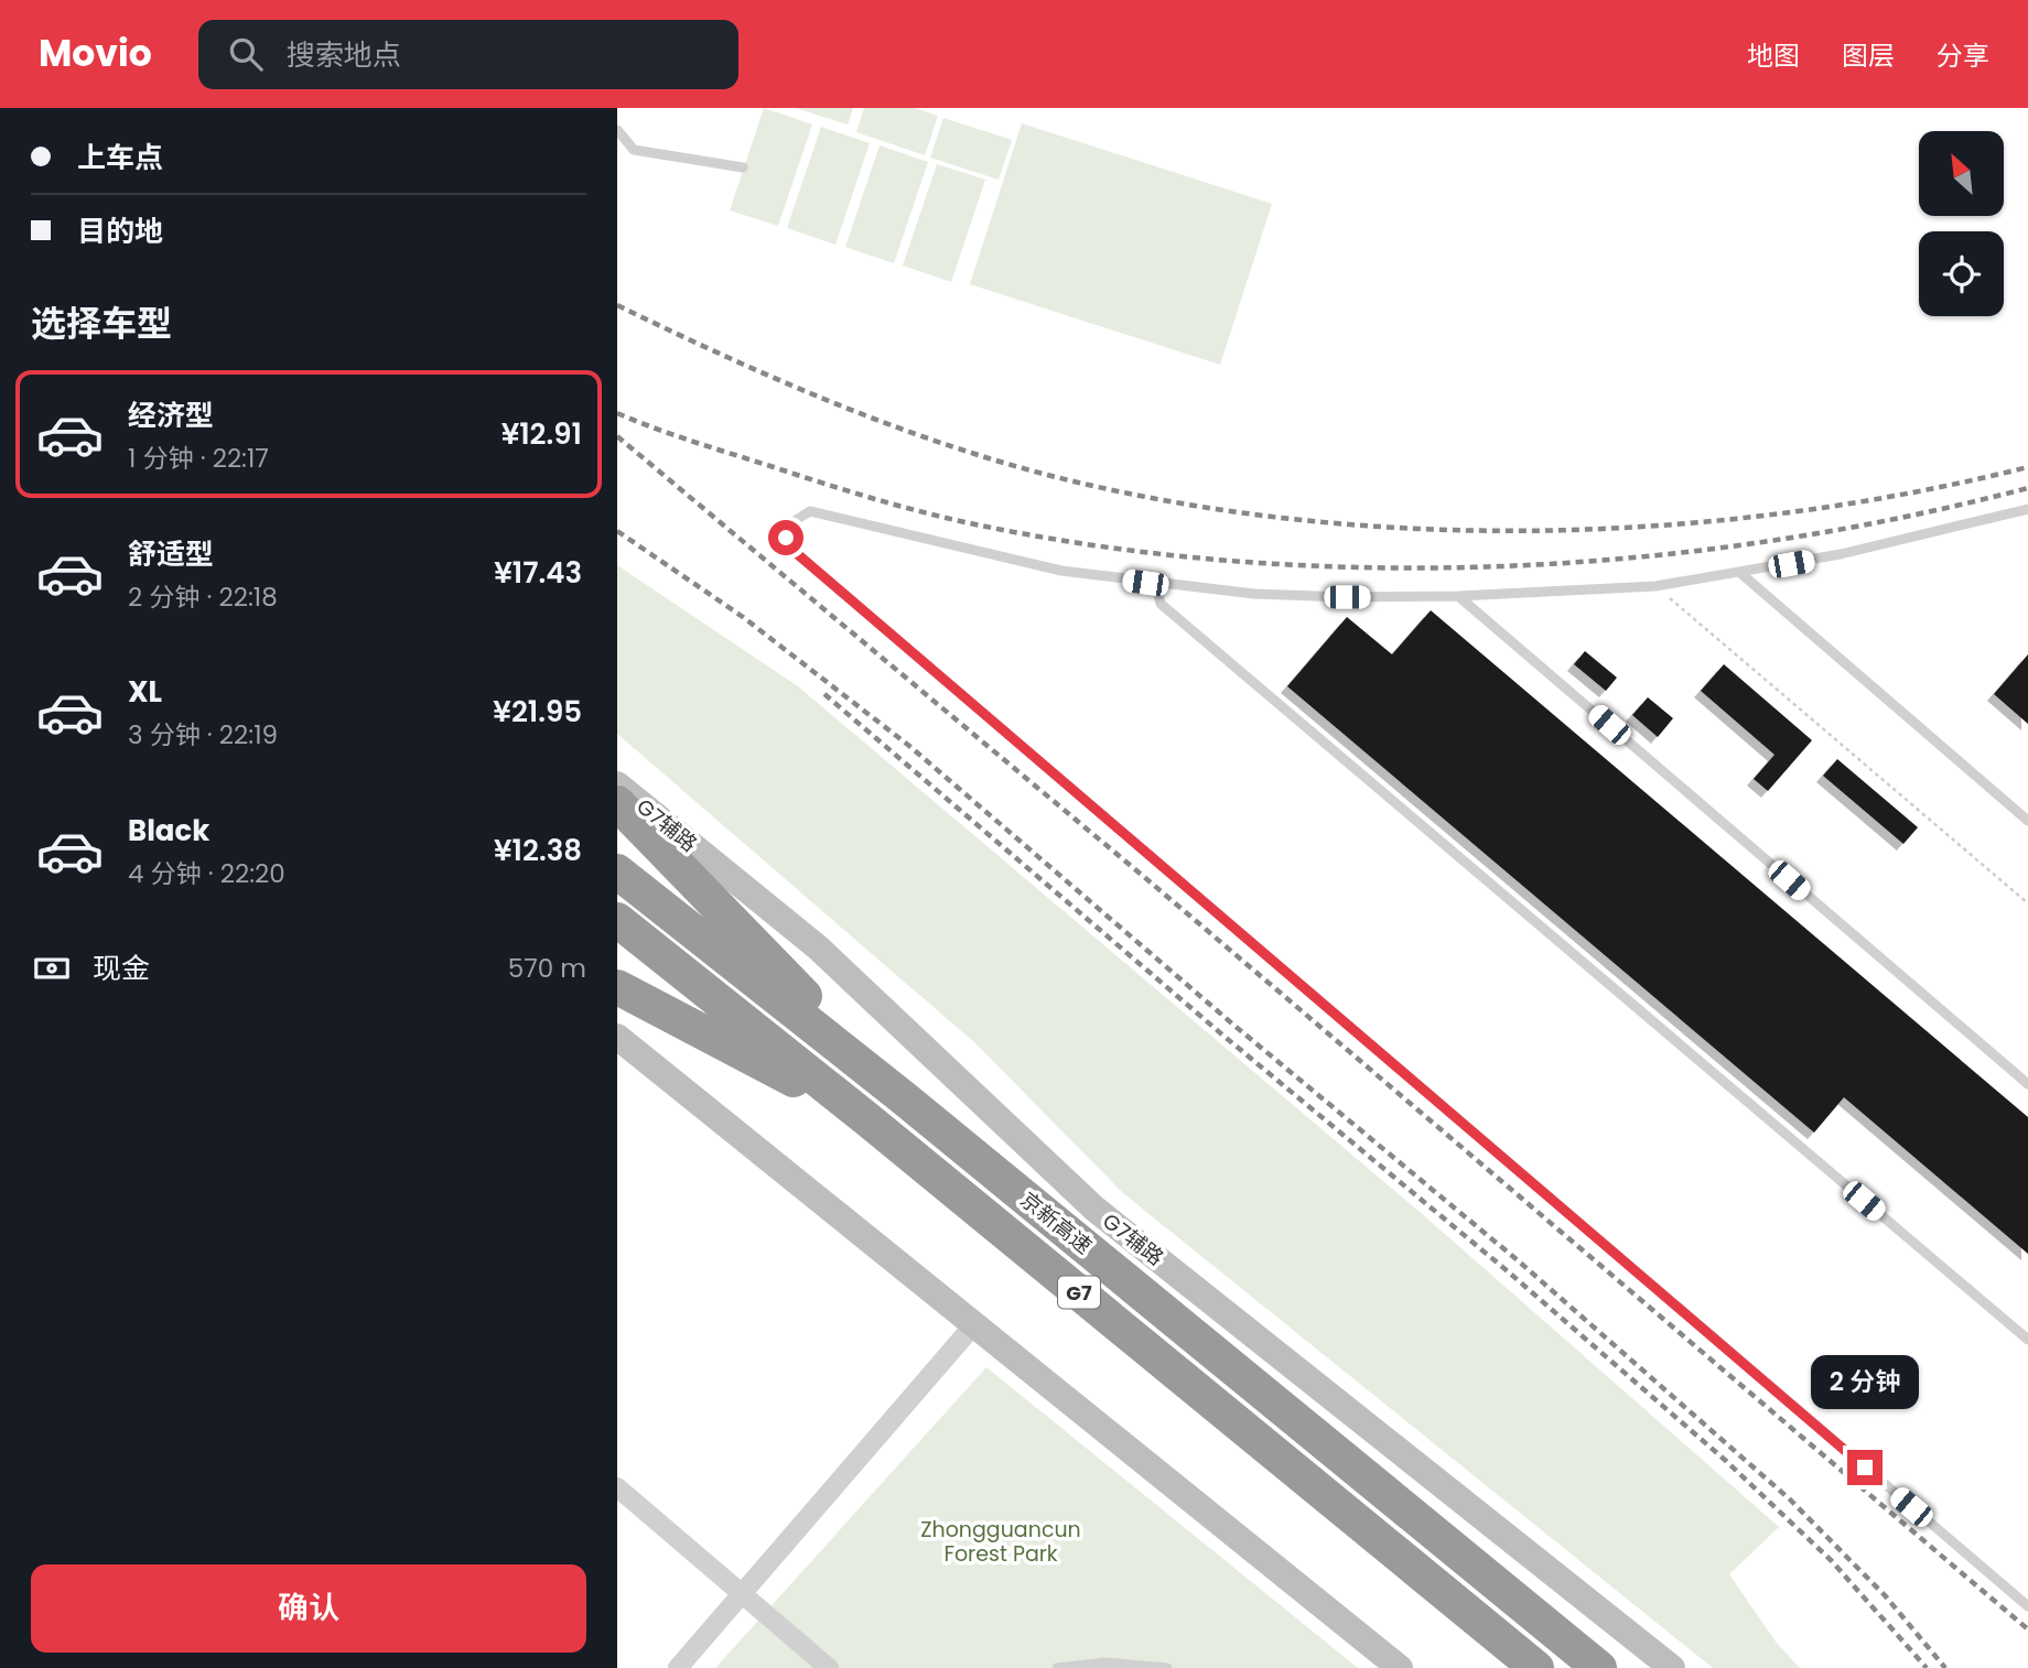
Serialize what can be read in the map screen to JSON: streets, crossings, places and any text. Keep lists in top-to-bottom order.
{
  "streets": {
    "highway": ["京新高速", "G7"],
    "street": ["G7辅路"]
  },
  "parks": ["Zhongguancun Forest Park"],
  "north": "top left",
  "page": {
    "header": "Movio",
    "search": "搜索地点",
    "nav": ["地图", "图层", "分享"],
    "banner": ["上车点", "目的地"],
    "heading": "选择车型",
    "list": [
      {
        "name": "经济型",
        "note": "1 分钟 · 22:17",
        "value": "¥12.91"
      },
      {
        "name": "舒适型",
        "note": "2 分钟 · 22:18",
        "value": "¥17.43"
      },
      {
        "name": "XL",
        "note": "3 分钟 · 22:19",
        "value": "¥21.95"
      },
      {
        "name": "Black",
        "note": "4 分钟 · 22:20",
        "value": "¥12.38"
      }
    ],
    "pay": ["现金", "570 m"],
    "bubble": "2 分钟",
    "buttons": "确认"
  }
}
